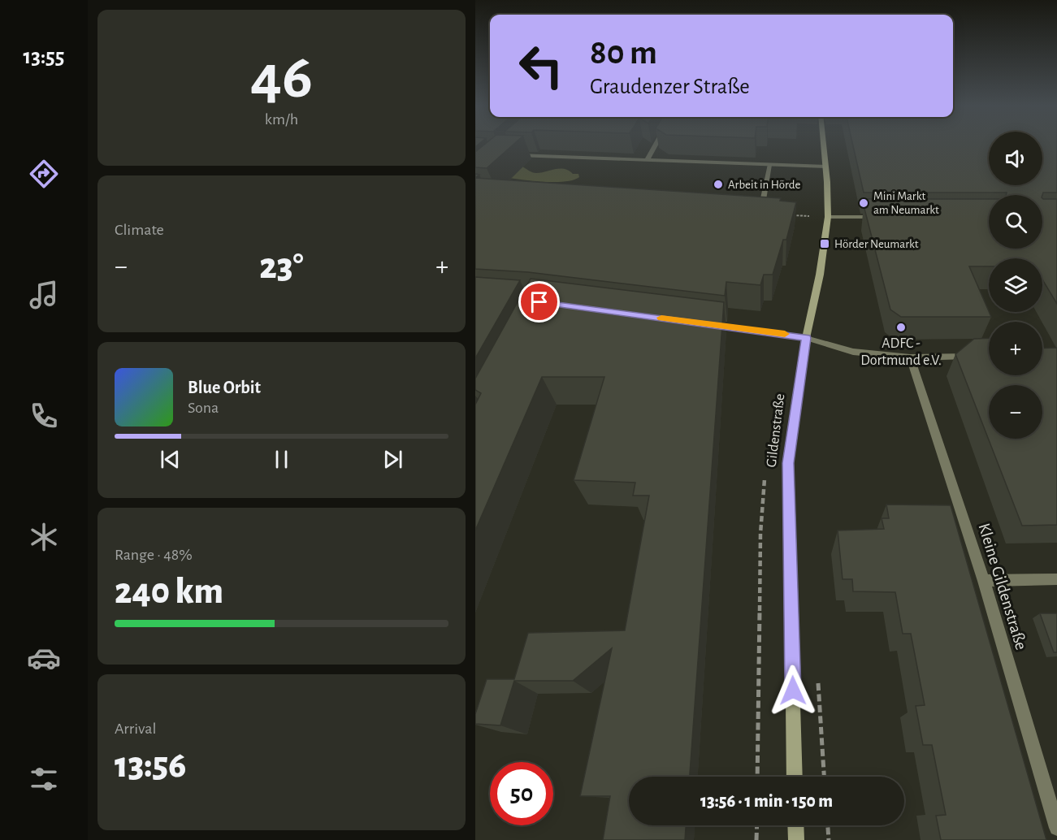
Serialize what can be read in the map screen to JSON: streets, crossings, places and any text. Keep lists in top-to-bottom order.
{
  "streets": {
    "main road": ["Gildenstraße"],
    "street": ["Kleine Gildenstraße"]
  },
  "places": {
    "other": ["Arbeit in Hörde", "Mini Markt am Neumarkt", "ADFC - Dortmund e.V."],
    "transit": ["Hörder Neumarkt"]
  },
  "page": {
    "tabs": "13:55",
    "tile": [
      ["46", "km/h"],
      "Climate",
      ["Range · 48%", "240 km"],
      ["Arrival", "13:56"]
    ],
    "turn": ["80 m", "Graudenzer Straße"],
    "map_buttons": ["+", "−"],
    "heat": ["−", "23°", "+"],
    "song": ["Blue Orbit", "Sona"],
    "limit": "50",
    "trip": "13:56 · 1 min · 150 m"
  }
}
